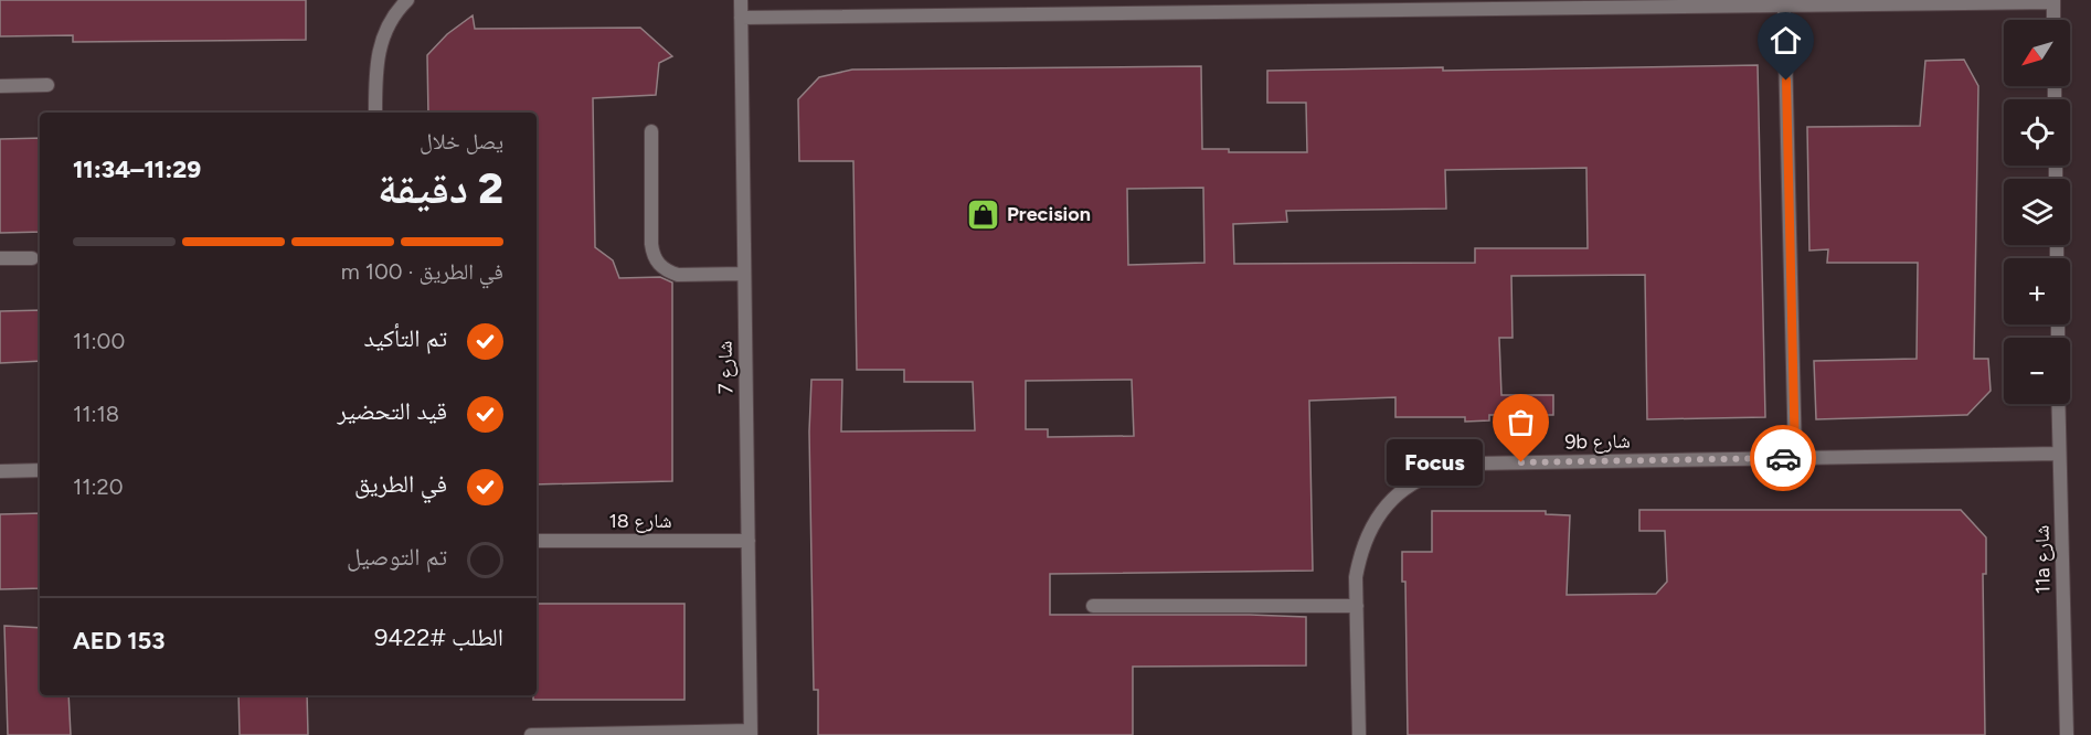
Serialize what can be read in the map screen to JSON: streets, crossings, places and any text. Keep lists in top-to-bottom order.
{
  "streets": {
    "lane": [
      "شارع 7",
      "9b شارع",
      "شارع 18",
      "11a شارع"
    ]
  },
  "crossings": [
    ["شارع 7", "شارع 18"],
    ["9b شارع", "11a شارع"]
  ],
  "places": {
    "shop": ["Precision"],
    "other": ["Focus"]
  },
  "north": "bottom left",
  "page": {
    "map_buttons": ["+", "−"],
    "heading": ["2 دقيقة", "يصل خلال", "11:29–11:34"],
    "panel": ["الطلب #9422", "AED 153"],
    "bar": "في الطريق · 100 m",
    "list": [
      ["تم التأكيد", "11:00"],
      ["قيد التحضير", "11:18"],
      ["في الطريق", "11:20"],
      "تم التوصيل"
    ],
    "bubble": "Focus"
  }
}
